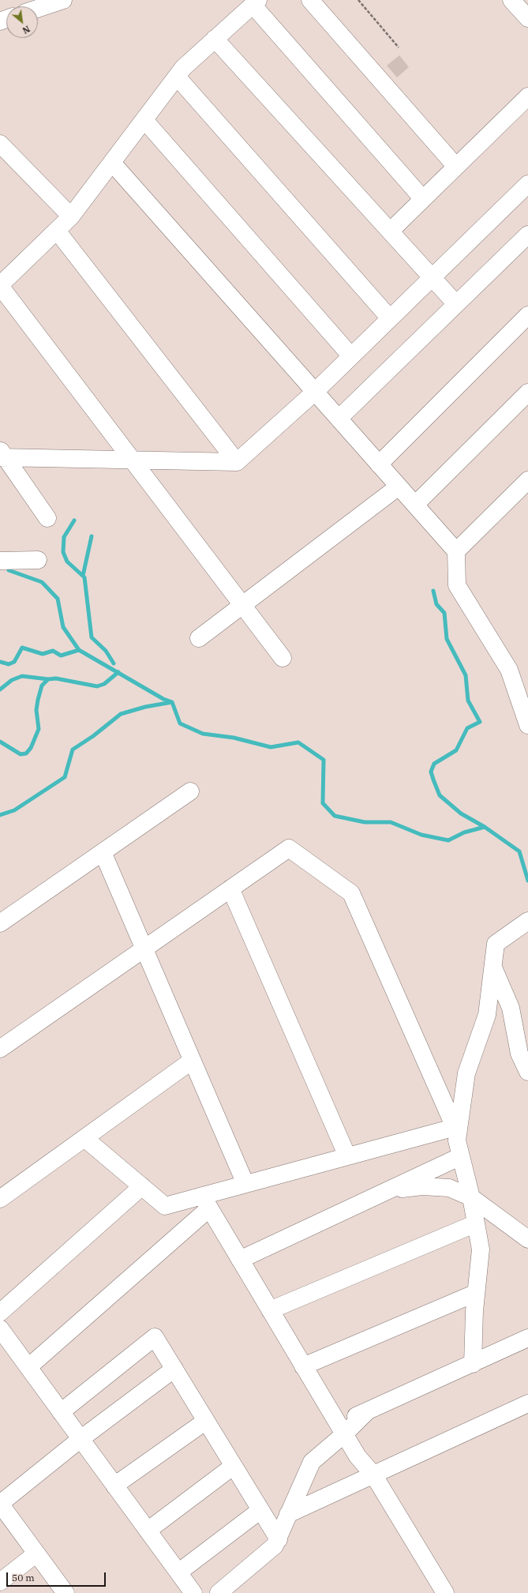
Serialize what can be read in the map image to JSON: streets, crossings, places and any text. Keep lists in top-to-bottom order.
{
  "scale_bar": "50 m",
  "north": "bottom right"
}
